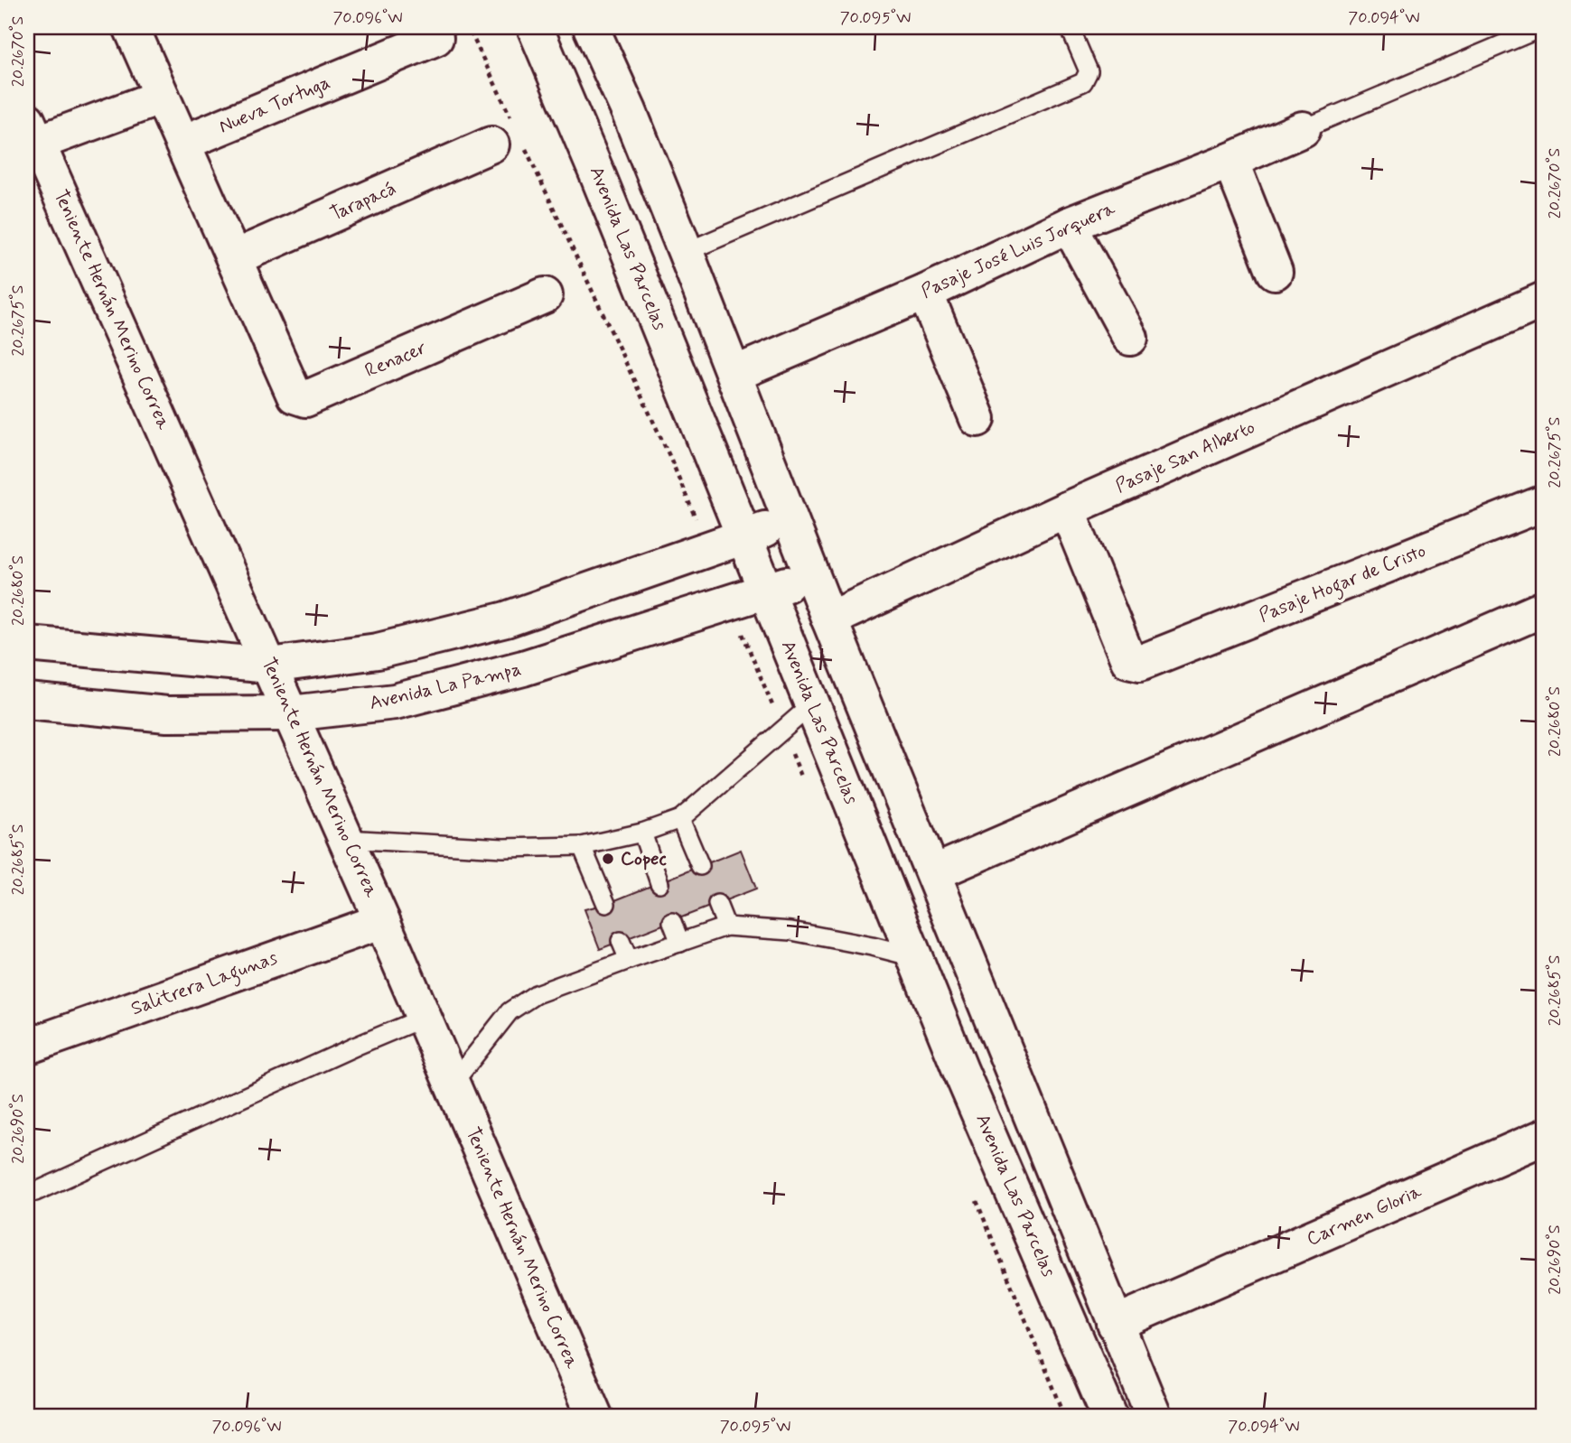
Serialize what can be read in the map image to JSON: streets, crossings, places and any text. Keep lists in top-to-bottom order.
{
  "streets": {
    "street": [
      "Nueva Tortuga",
      "Tarapacá",
      "Avenida Las Parcelas",
      "Pasaje José Luis Jorquera",
      "Teniente Hernán Merino Correa",
      "Renacer",
      "Pasaje San Alberto",
      "Pasaje Hogar de Cristo",
      "Avenida La Pampa",
      "Salitrera Lagunas",
      "Carmen Gloria"
    ]
  },
  "crossings": [
    ["Tarapacá", "Renacer"],
    ["Avenida Las Parcelas", "Avenida La Pampa"],
    ["Teniente Hernán Merino Correa", "Avenida La Pampa"],
    ["Teniente Hernán Merino Correa", "Salitrera Lagunas"],
    ["Pasaje San Alberto", "Pasaje Hogar de Cristo"]
  ],
  "places": ["Copec"],
  "coordinates": [
    "70.096°W",
    "70.095°W",
    "70.094°W",
    "20.2670°S",
    "20.2675°S",
    "20.2680°S",
    "20.2685°S",
    "20.2690°S"
  ]
}
